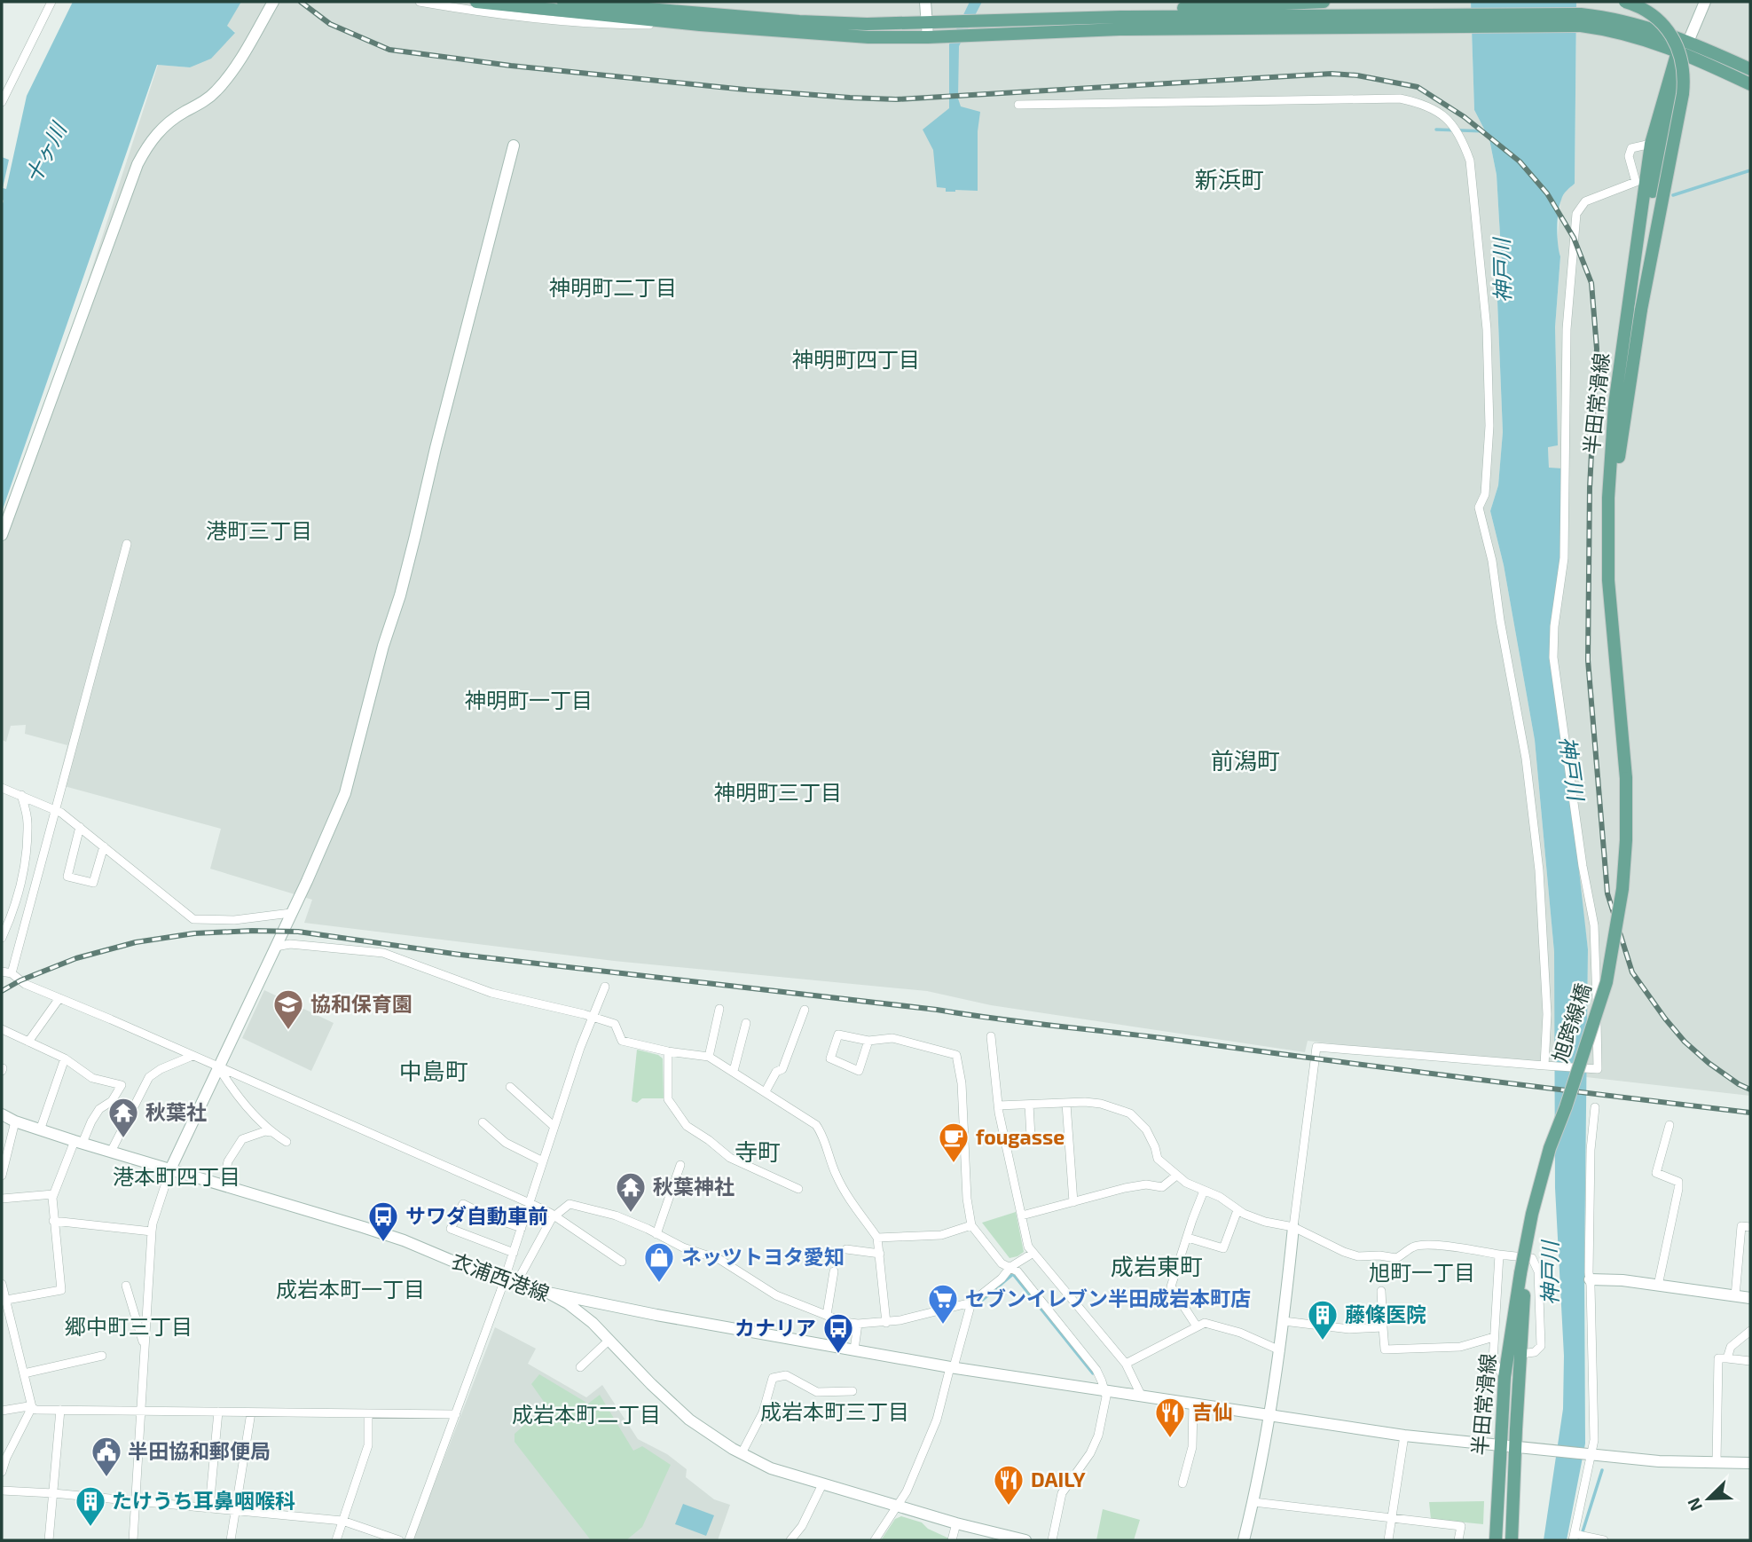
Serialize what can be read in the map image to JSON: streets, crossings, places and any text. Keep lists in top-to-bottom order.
{
  "streets": {
    "main road": ["半田常滑線", "旭跨線橋"],
    "street": ["衣浦西港線"]
  },
  "crossings": [
    ["半田常滑線", "旭跨線橋"]
  ],
  "districts": [
    "新浜町",
    "神明町二丁目",
    "神明町四丁目",
    "港町三丁目",
    "神明町一丁目",
    "前潟町",
    "神明町三丁目",
    "中島町",
    "寺町",
    "港本町四丁目",
    "成岩東町",
    "旭町一丁目",
    "成岩本町一丁目",
    "郷中町三丁目",
    "成岩本町三丁目",
    "成岩本町二丁目"
  ],
  "water": ["十ヶ川", "神戸川"],
  "places": {
    "school or university": ["協和保育園"],
    "temple": ["秋葉社", "秋葉神社"],
    "cafe": ["fougasse"],
    "bus stop": ["サワダ自動車前", "カナリア"],
    "shop": ["ネッツトヨタ愛知"],
    "supermarket": ["セブンイレブン半田成岩本町店"],
    "building": ["藤條医院", "たけうち耳鼻咽喉科"],
    "restaurant": ["吉仙", "DAILY"],
    "public building": ["半田協和郵便局"]
  },
  "north": "bottom left"
}
